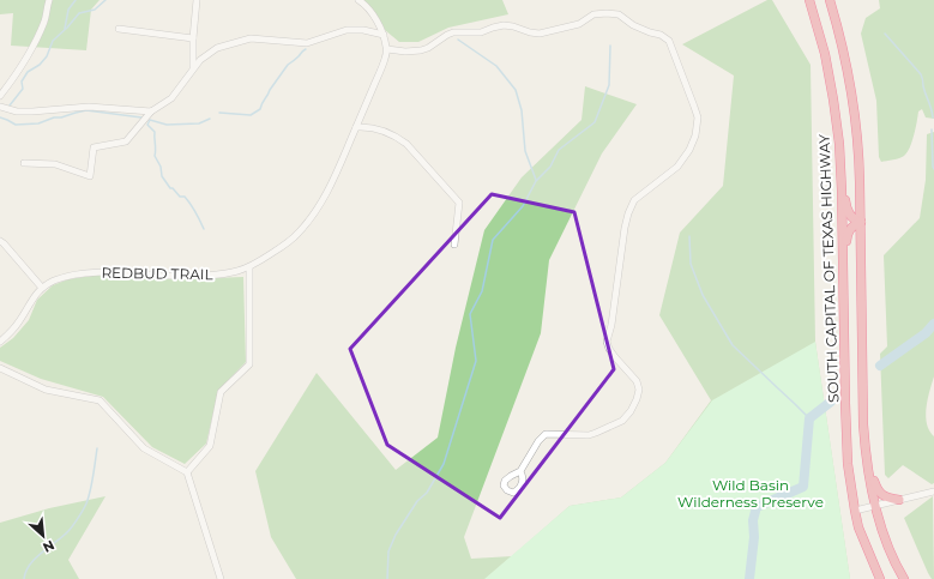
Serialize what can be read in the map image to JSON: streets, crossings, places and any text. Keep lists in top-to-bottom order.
{
  "streets": {
    "highway": ["SOUTH CAPITAL OF TEXAS HIGHWAY"],
    "street": ["REDBUD TRAIL"]
  },
  "parks": ["Wild Basin Wilderness Preserve"],
  "north": "bottom right"
}
